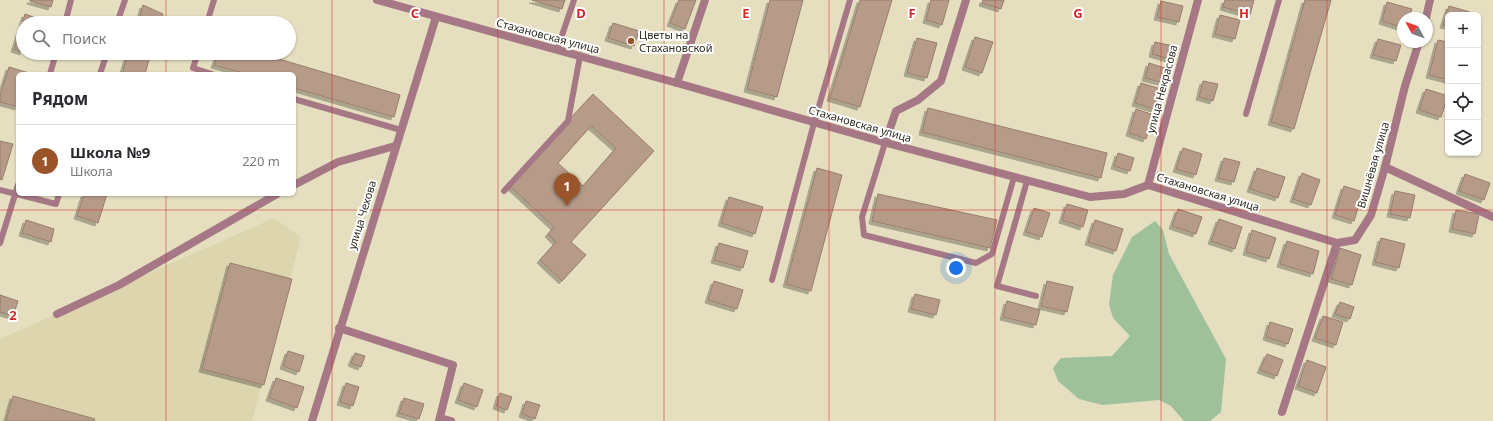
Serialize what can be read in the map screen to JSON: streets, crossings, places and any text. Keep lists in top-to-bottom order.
{
  "streets": {
    "street": [
      "Стахановская улица",
      "улица Некрасова",
      "Вишнёвая улица",
      "улица Чехова"
    ]
  },
  "crossings": [
    ["Стахановская улица", "улица Некрасова"],
    ["Стахановская улица", "Вишнёвая улица"],
    ["Стахановская улица", "улица Чехова"]
  ],
  "places": ["Цветы на Стахановской"],
  "north": "top left",
  "page": {
    "map_buttons": ["+", "−"],
    "search": "Поиск",
    "heading": "Рядом",
    "list": [
      {
        "mark": "1",
        "name": "Школа №9",
        "note": "Школа",
        "value": "220 m"
      }
    ],
    "pins": "1"
  },
  "grid": {
    "columns": [
      "C",
      "D",
      "E",
      "F",
      "G",
      "H"
    ],
    "rows": ["2"]
  }
}
